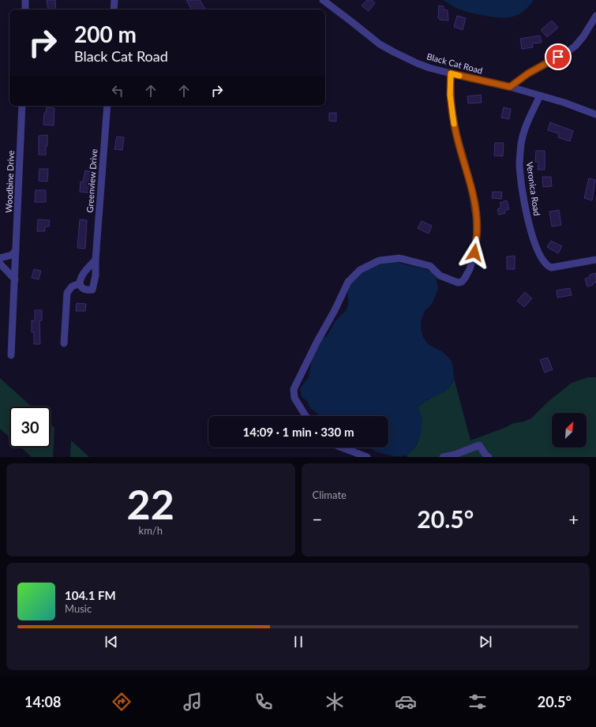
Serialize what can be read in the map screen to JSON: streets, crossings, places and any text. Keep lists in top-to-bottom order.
{
  "streets": {
    "street": [
      "Black Cat Road",
      "Greenview Drive",
      "Woodbine Drive",
      "Veronica Road"
    ]
  },
  "crossings": [
    ["Black Cat Road", "Veronica Road"]
  ],
  "north": "top right",
  "page": {
    "turn": ["200 m", "Black Cat Road"],
    "limit": "30",
    "trip": "14:09 · 1 min · 330 m",
    "tile": [
      ["22", "km/h"],
      "Climate"
    ],
    "heat": ["−", "20.5°", "+"],
    "song": ["104.1 FM", "Music"],
    "tabs": ["14:08", "20.5°"]
  }
}
